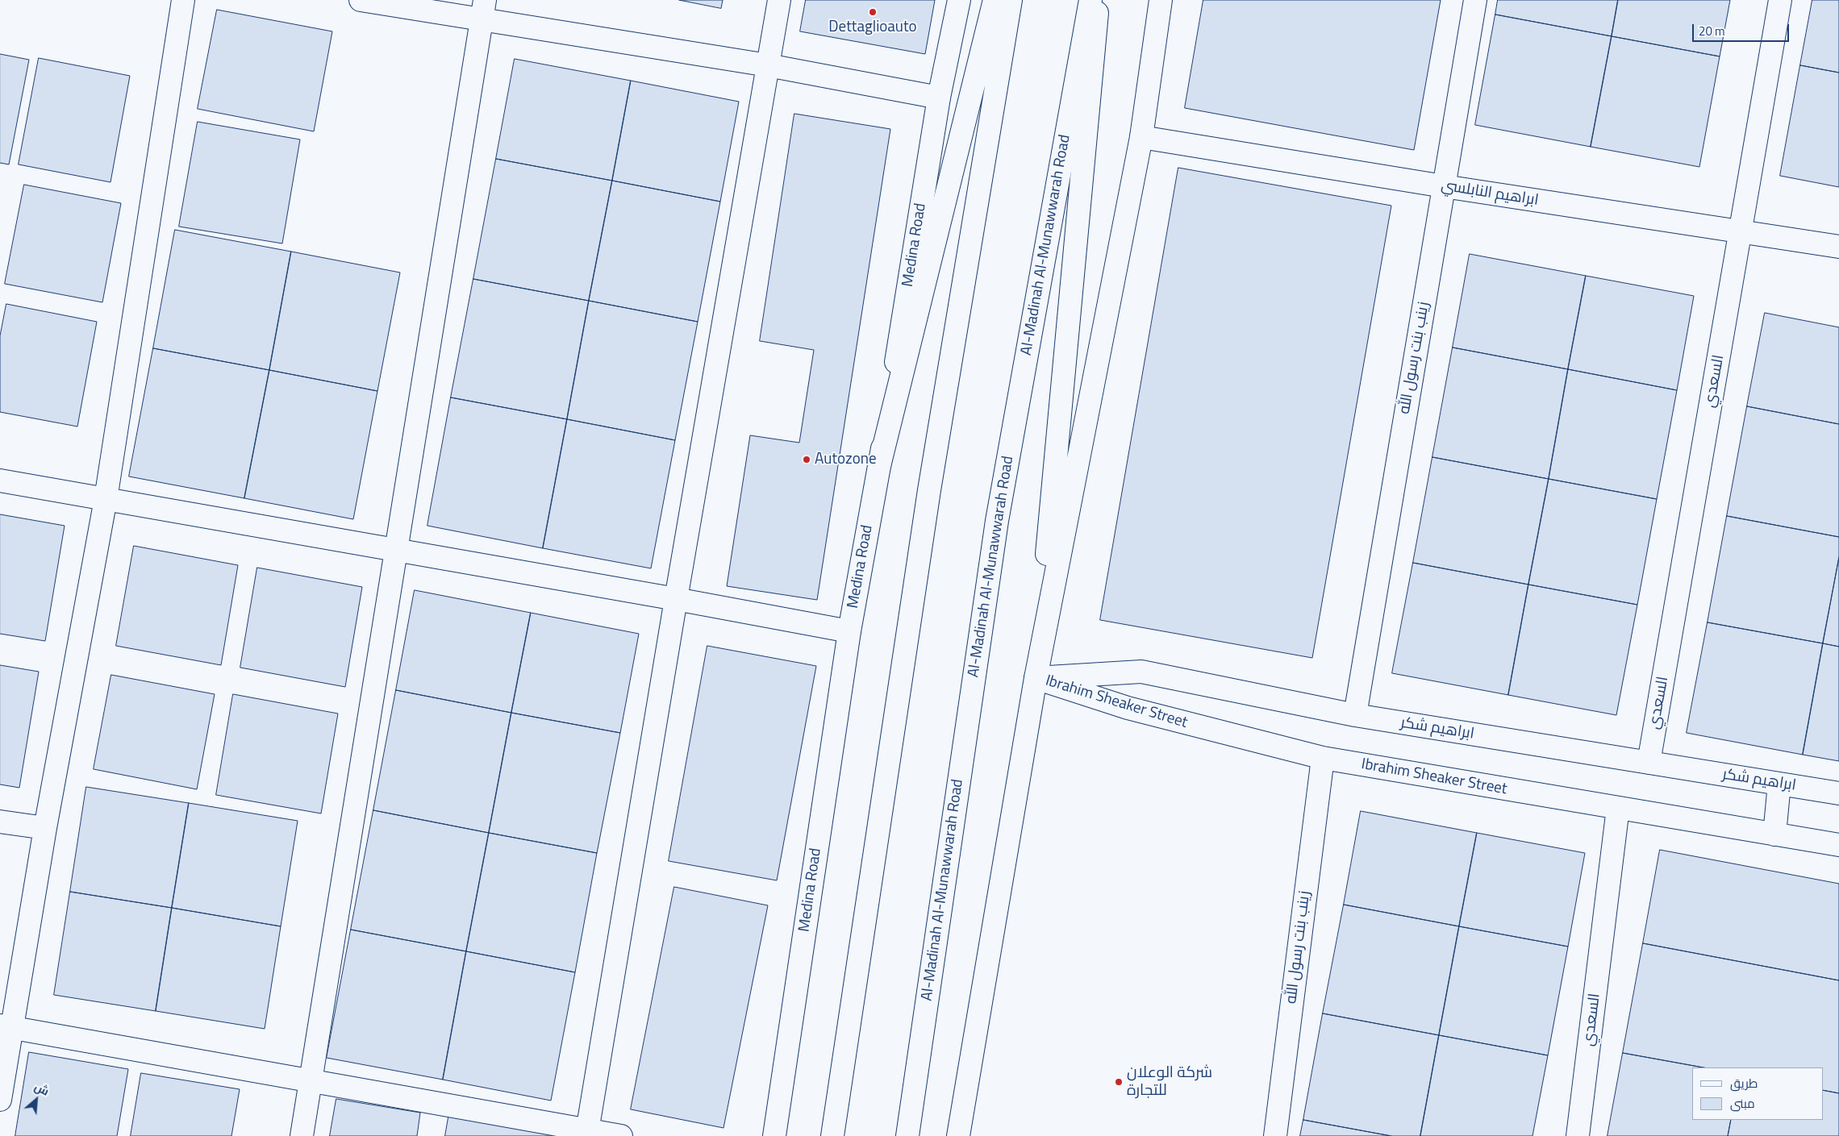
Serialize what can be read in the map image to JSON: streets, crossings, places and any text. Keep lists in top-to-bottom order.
{
  "streets": {
    "main road": [
      "ابراهيم النابلسي",
      "Medina Road",
      "Al-Madinah Al-Munawwarah Road",
      "زينب بنت رسول الله",
      "السعدي",
      "Ibrahim Sheaker Street",
      "ابراهيم شكر"
    ]
  },
  "crossings": [
    ["ابراهيم النابلسي", "زينب بنت رسول الله"],
    ["ابراهيم النابلسي", "السعدي"],
    ["زينب بنت رسول الله", "Ibrahim Sheaker Street"],
    ["زينب بنت رسول الله", "ابراهيم شكر"],
    ["السعدي", "Ibrahim Sheaker Street"],
    ["السعدي", "ابراهيم شكر"],
    ["Ibrahim Sheaker Street", "ابراهيم شكر"]
  ],
  "places": ["Dettaglioauto", "Autozone", "شركة الوعلان للتجارة"],
  "legend": ["طريق", "مبنى"],
  "scale_bar": "20 m",
  "north": "top right"
}
